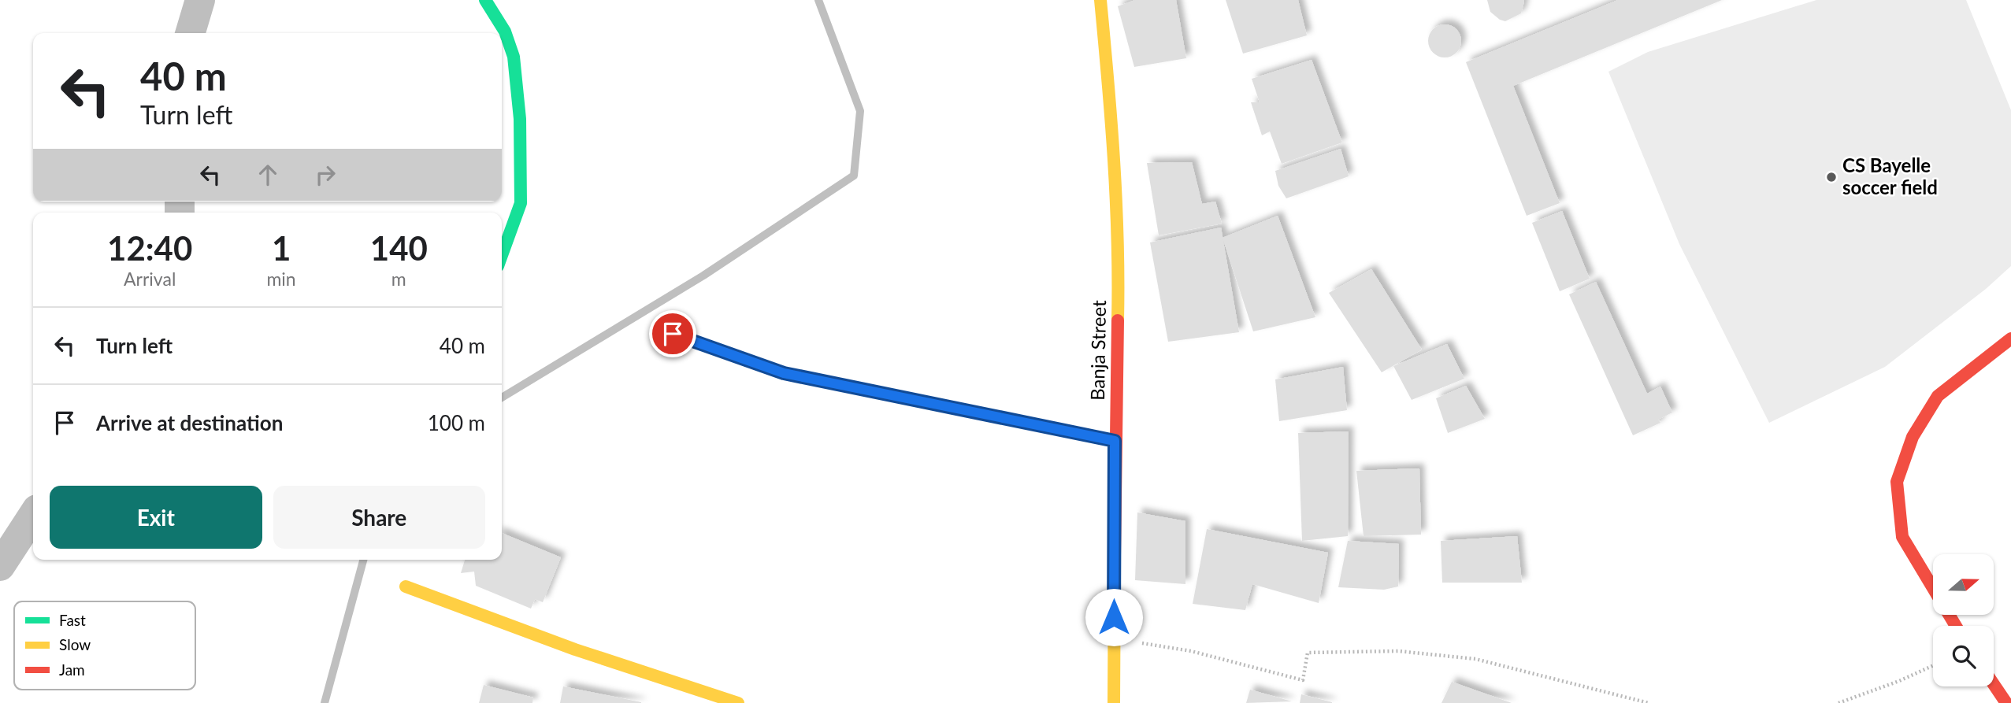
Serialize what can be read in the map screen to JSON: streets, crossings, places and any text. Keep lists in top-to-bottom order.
{
  "streets": {
    "street": ["Banja Street"]
  },
  "places": ["CS Bayelle soccer field"],
  "legend": ["Fast", "Slow", "Jam"],
  "north": "right",
  "page": {
    "turn": ["40 m", "Turn left"],
    "eta": [
      "12:40",
      "Arrival",
      "1",
      "min",
      "140",
      "m"
    ],
    "list": [
      {
        "name": "Turn left",
        "value": "40 m"
      },
      {
        "name": "Arrive at destination",
        "value": "100 m"
      }
    ],
    "buttons": ["Exit", "Share"]
  }
}
